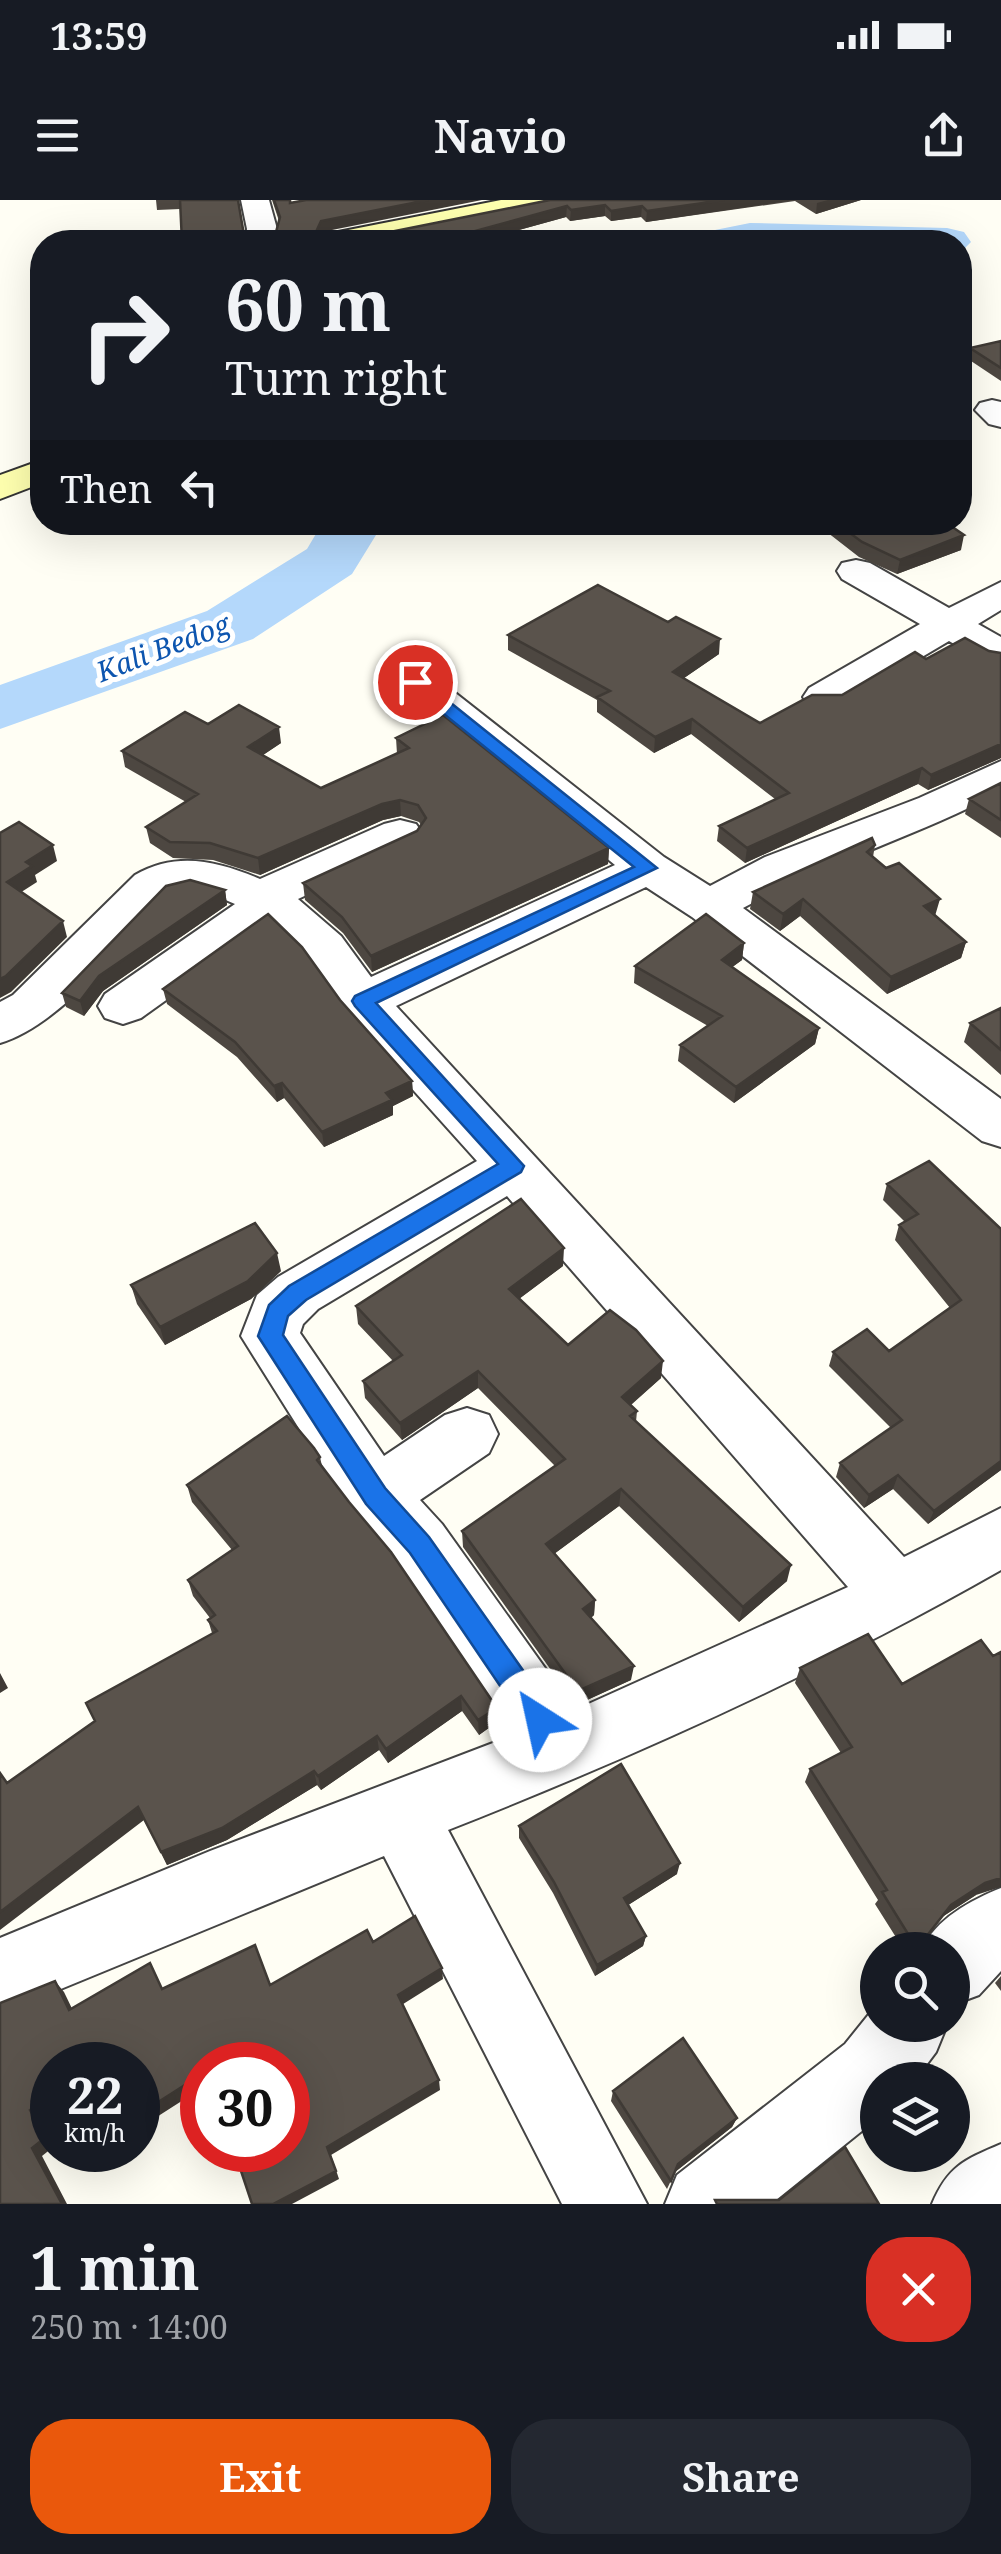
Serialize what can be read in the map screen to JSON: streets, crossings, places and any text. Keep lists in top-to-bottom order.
{
  "water": ["Kali Bedog"],
  "page": {
    "status": "13:59",
    "header": "Navio",
    "turn": ["60 m", "Turn right"],
    "then": "Then",
    "speed": "22 km/h",
    "limit": "30",
    "heading": ["1 min", "250 m · 14:00"],
    "buttons": ["Exit", "Share"]
  }
}
